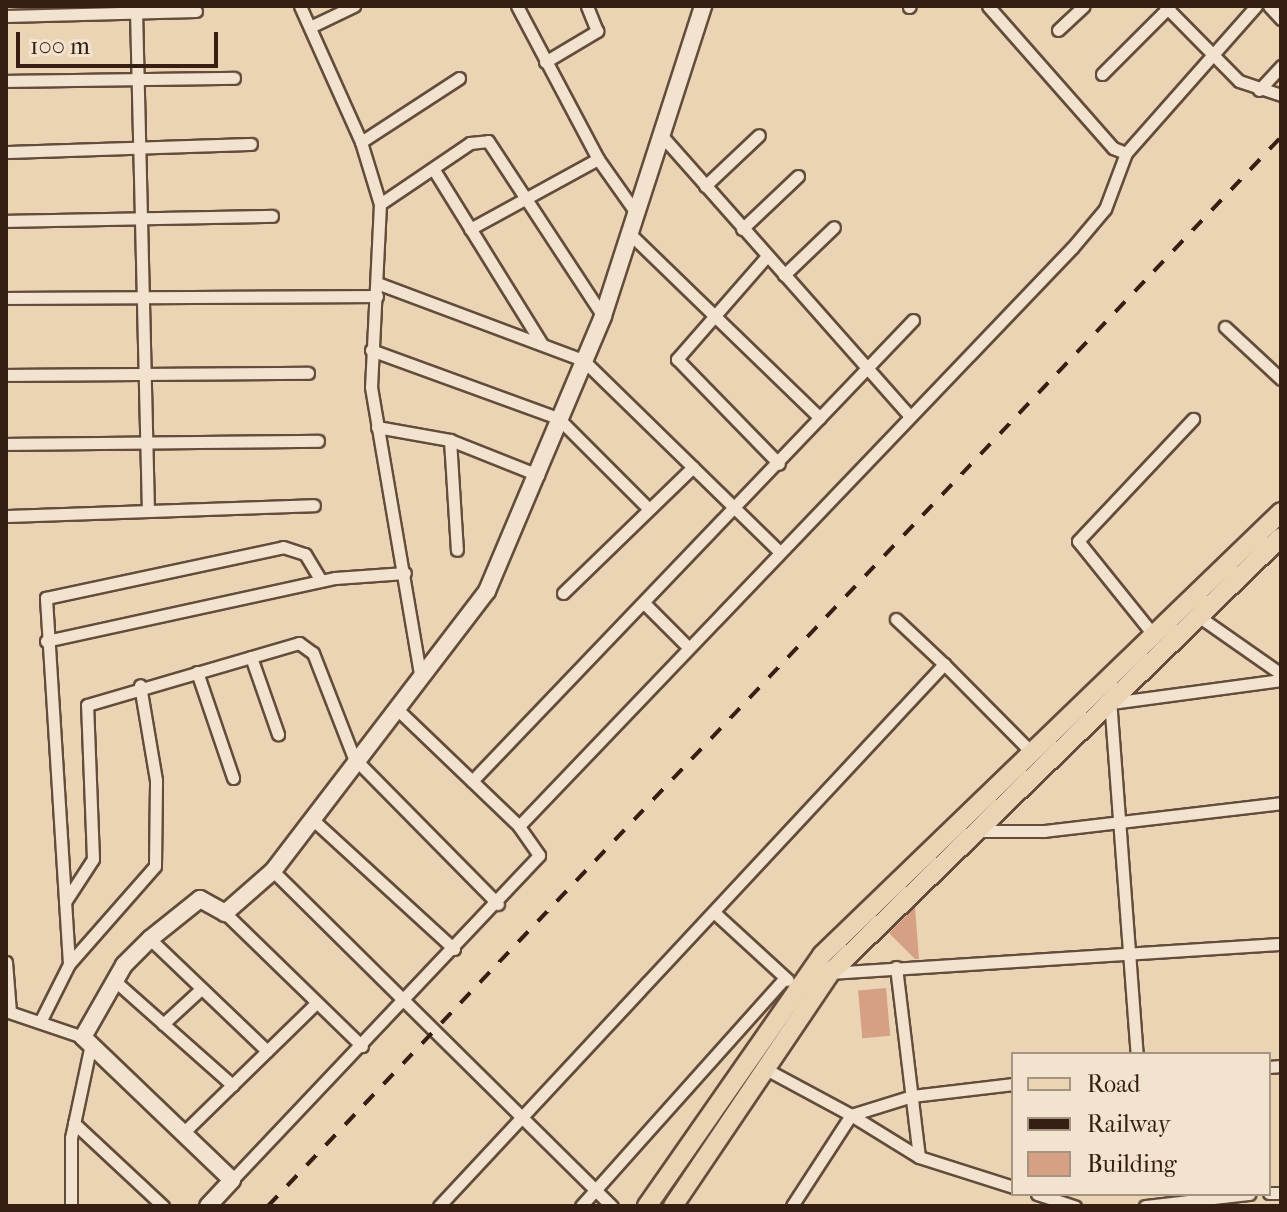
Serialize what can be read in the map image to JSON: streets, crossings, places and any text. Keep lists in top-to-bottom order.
{
  "legend": ["Road", "Railway", "Building"],
  "scale_bar": "100 m"
}
